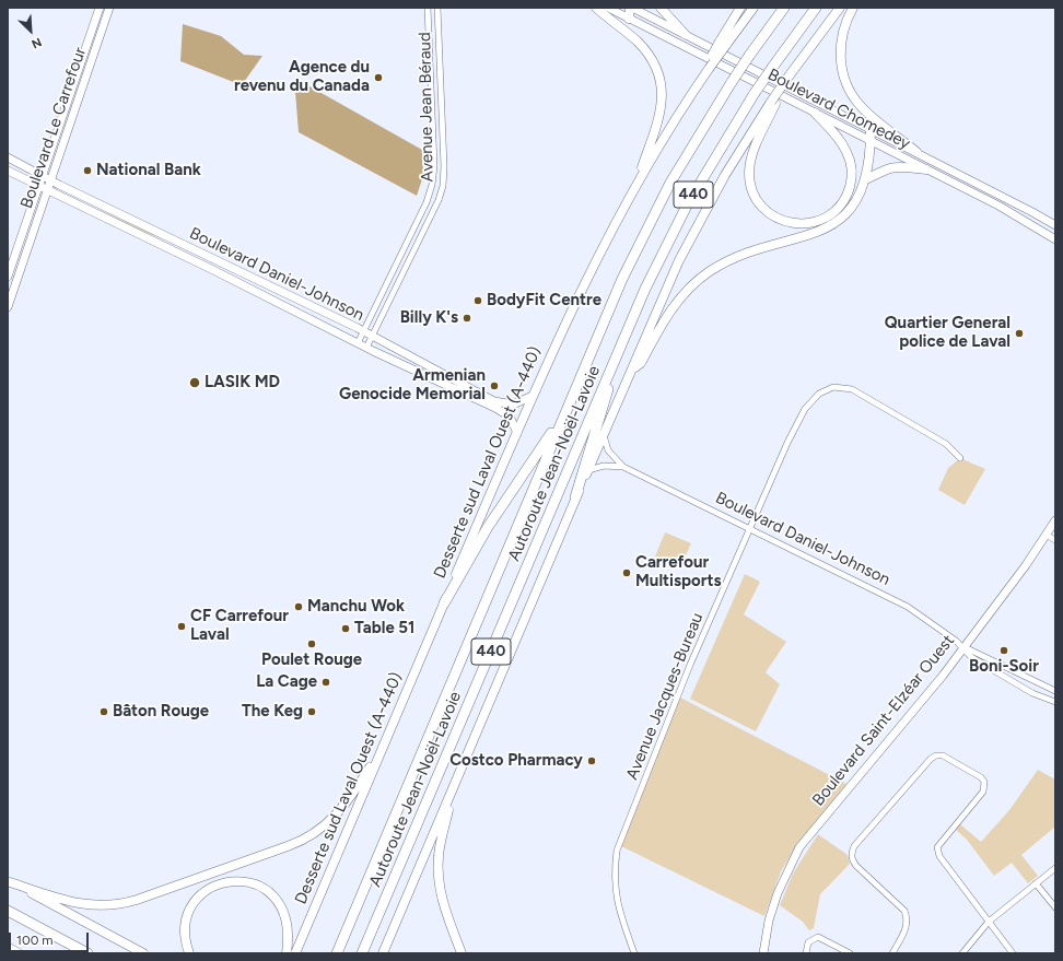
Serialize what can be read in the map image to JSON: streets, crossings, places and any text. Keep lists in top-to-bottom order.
{
  "streets": {
    "highway": ["440", "Autoroute Jean-Noël-Lavoie"],
    "main road": ["Desserte sud Laval Ouest (A-440)"],
    "street": [
      "Avenue Jean Béraud",
      "Boulevard Chomedey",
      "Boulevard Le Carrefour",
      "Boulevard Daniel-Johnson",
      "Avenue Jacques-Bureau",
      "Boulevard Saint-Elzéar Ouest"
    ]
  },
  "crossings": [
    ["Avenue Jean Béraud", "Boulevard Daniel-Johnson"],
    ["Boulevard Le Carrefour", "Boulevard Daniel-Johnson"],
    ["Boulevard Daniel-Johnson", "Desserte sud Laval Ouest (A-440)"],
    ["Boulevard Daniel-Johnson", "Avenue Jacques-Bureau"],
    ["Boulevard Daniel-Johnson", "Boulevard Saint-Elzéar Ouest"]
  ],
  "places": [
    "Agence du revenu du Canada",
    "National Bank",
    "BodyFit Centre",
    "Billy K's",
    "Quartier General police de Laval",
    "LASIK MD",
    "Armenian Genocide Memorial",
    "Carrefour Multisports",
    "Manchu Wok",
    "CF Carrefour Laval",
    "Table 51",
    "Poulet Rouge",
    "Boni-Soir",
    "La Cage",
    "Bâton Rouge",
    "The Keg",
    "Costco Pharmacy"
  ],
  "scale_bar": "100 m",
  "north": "bottom right"
}
